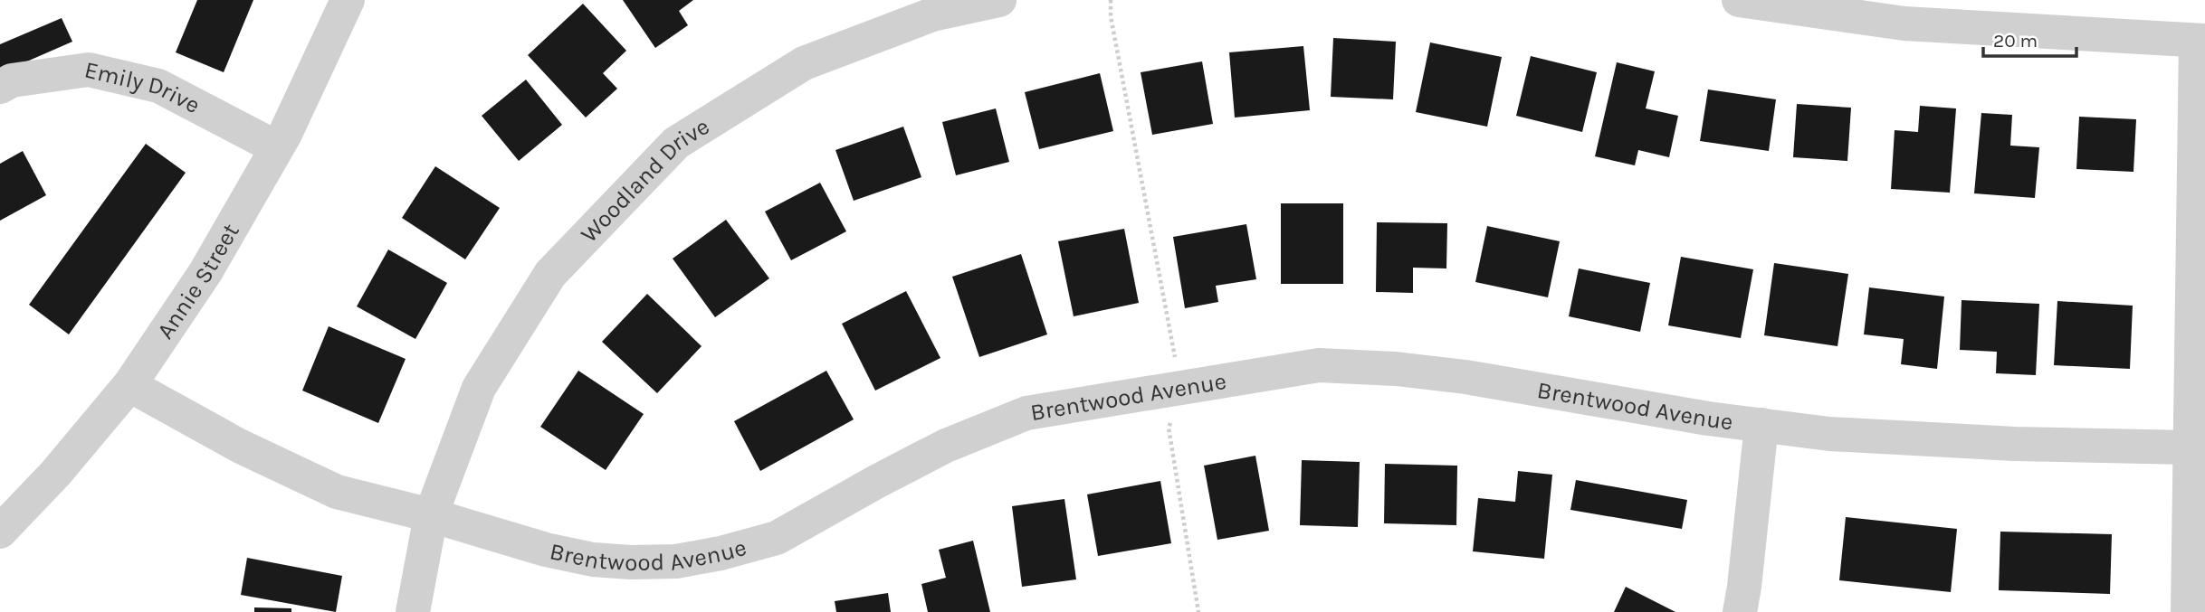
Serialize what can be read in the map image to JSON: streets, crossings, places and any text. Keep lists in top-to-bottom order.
{
  "streets": {
    "street": [
      "Emily Drive",
      "Woodland Drive",
      "Annie Street",
      "Brentwood Avenue"
    ]
  },
  "crossings": [
    ["Emily Drive", "Annie Street"],
    ["Woodland Drive", "Brentwood Avenue"],
    ["Annie Street", "Brentwood Avenue"]
  ],
  "scale_bar": "20 m"
}
